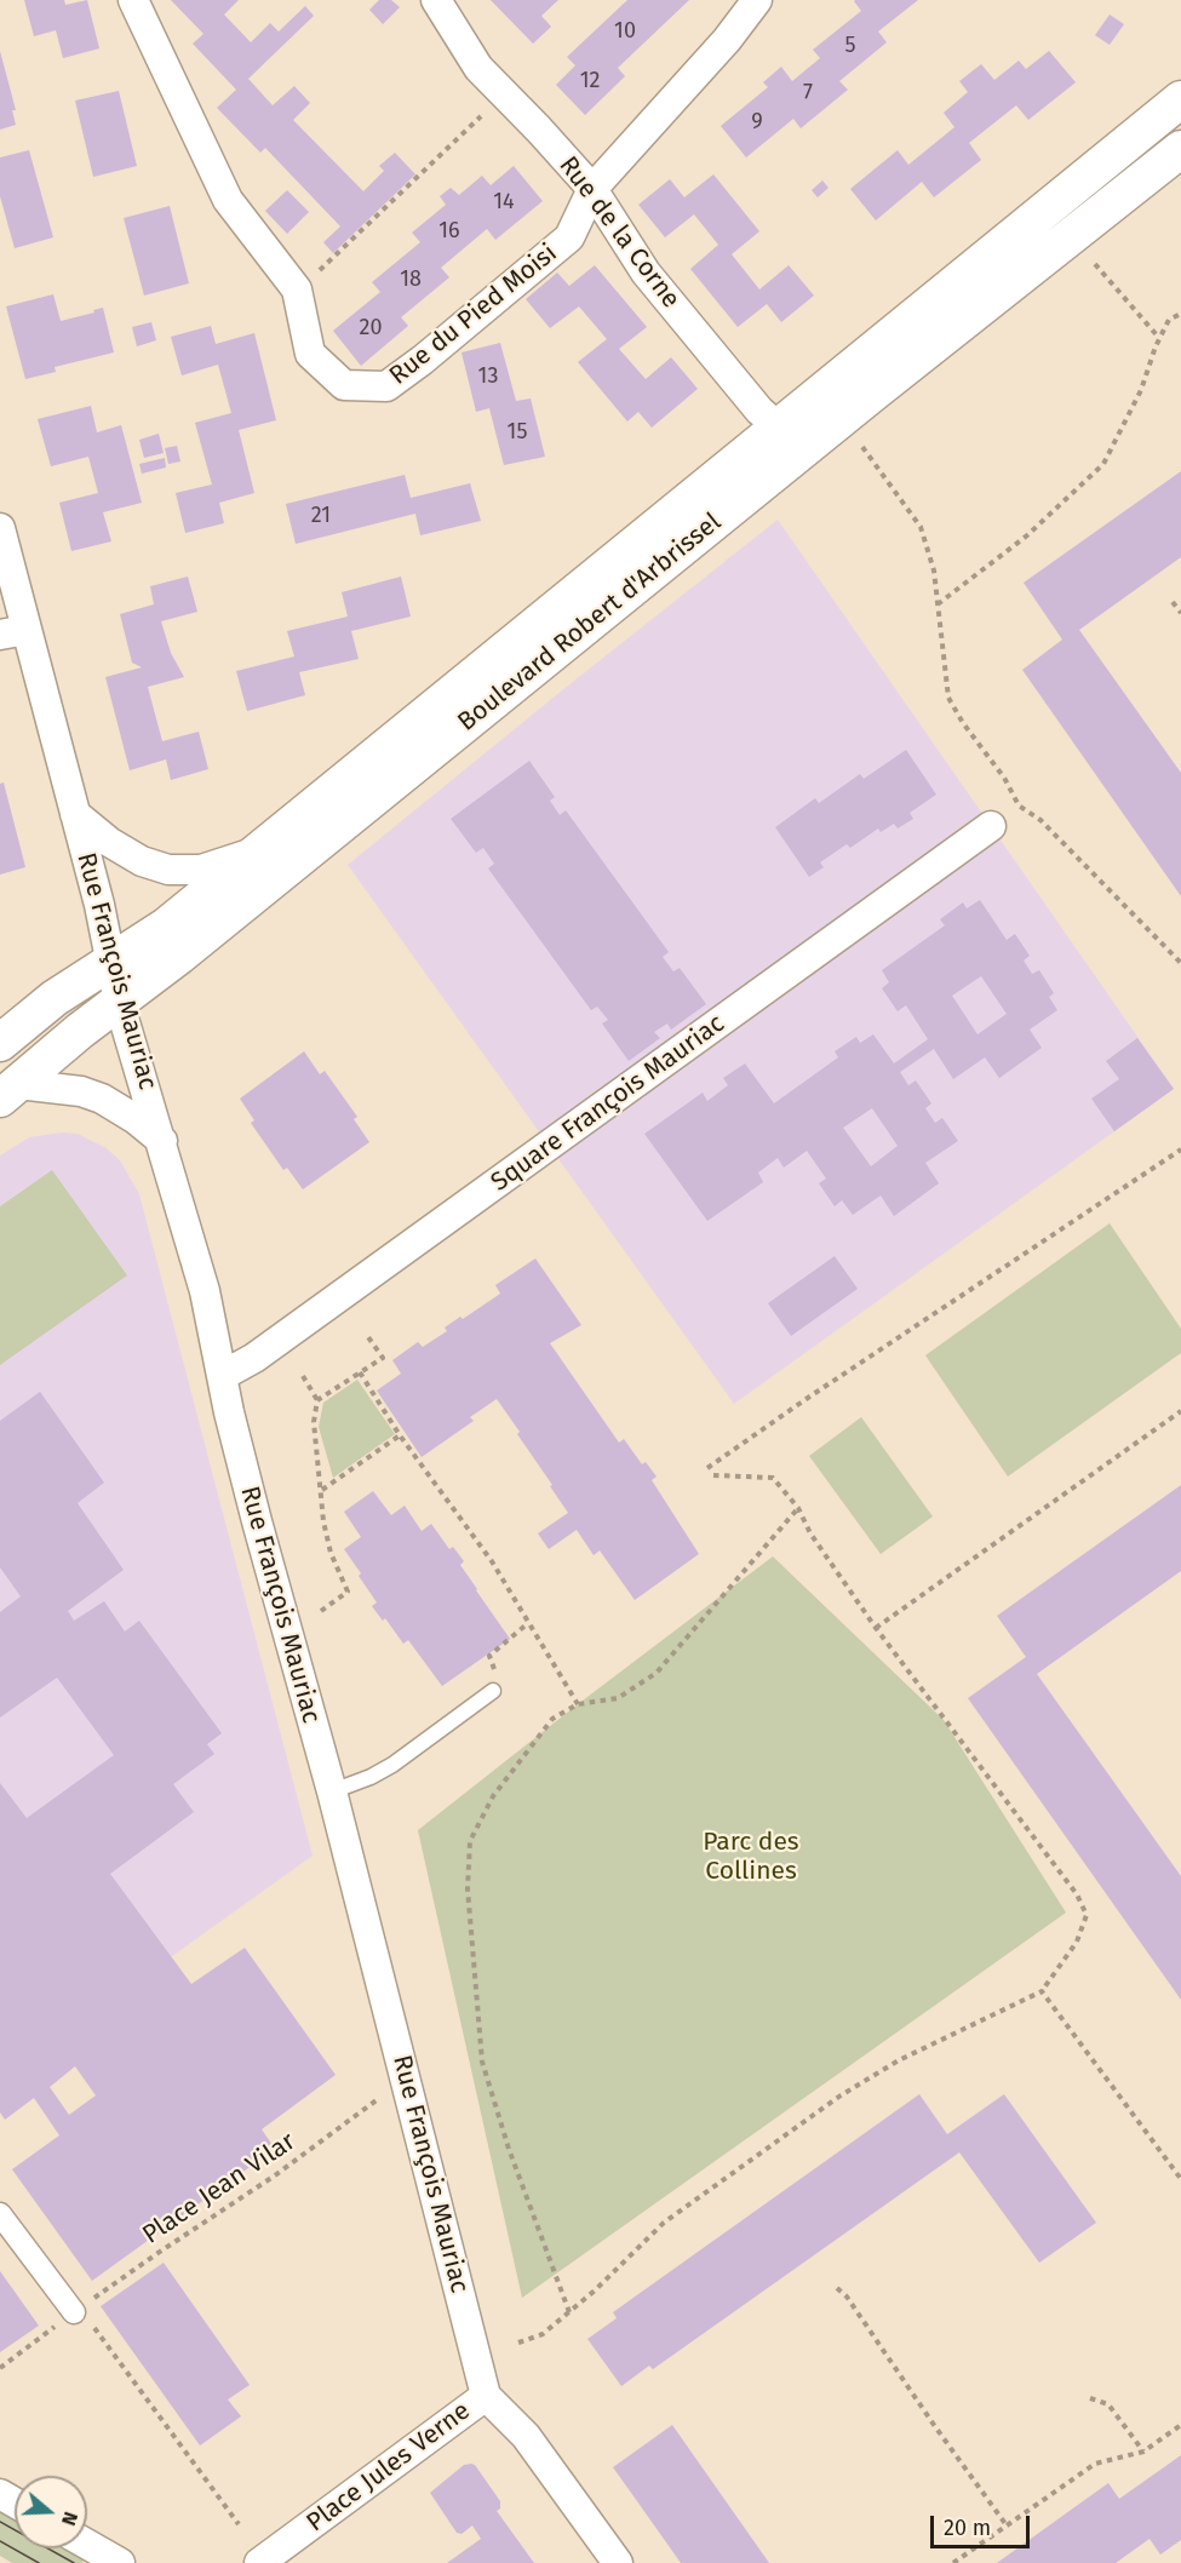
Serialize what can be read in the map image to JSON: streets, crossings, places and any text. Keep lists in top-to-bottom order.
{
  "streets": {
    "street": [
      "Rue de la Corne",
      "Rue du Pied Moisi",
      "Boulevard Robert d'Arbrissel",
      "Rue François Mauriac",
      "Square François Mauriac",
      "Place Jules Verne"
    ],
    "path": ["Place Jean Vilar"]
  },
  "crossings": [
    ["Rue de la Corne", "Rue du Pied Moisi"],
    ["Rue de la Corne", "Boulevard Robert d'Arbrissel"],
    ["Boulevard Robert d'Arbrissel", "Rue François Mauriac"],
    ["Rue François Mauriac", "Square François Mauriac"],
    ["Rue François Mauriac", "Place Jules Verne"]
  ],
  "parks": ["Parc des Collines"],
  "house_numbers": [
    "10",
    "5",
    "12",
    "7",
    "9",
    "14",
    "16",
    "18",
    "20",
    "13",
    "15",
    "21"
  ],
  "scale_bar": "20 m",
  "north": "right"
}
